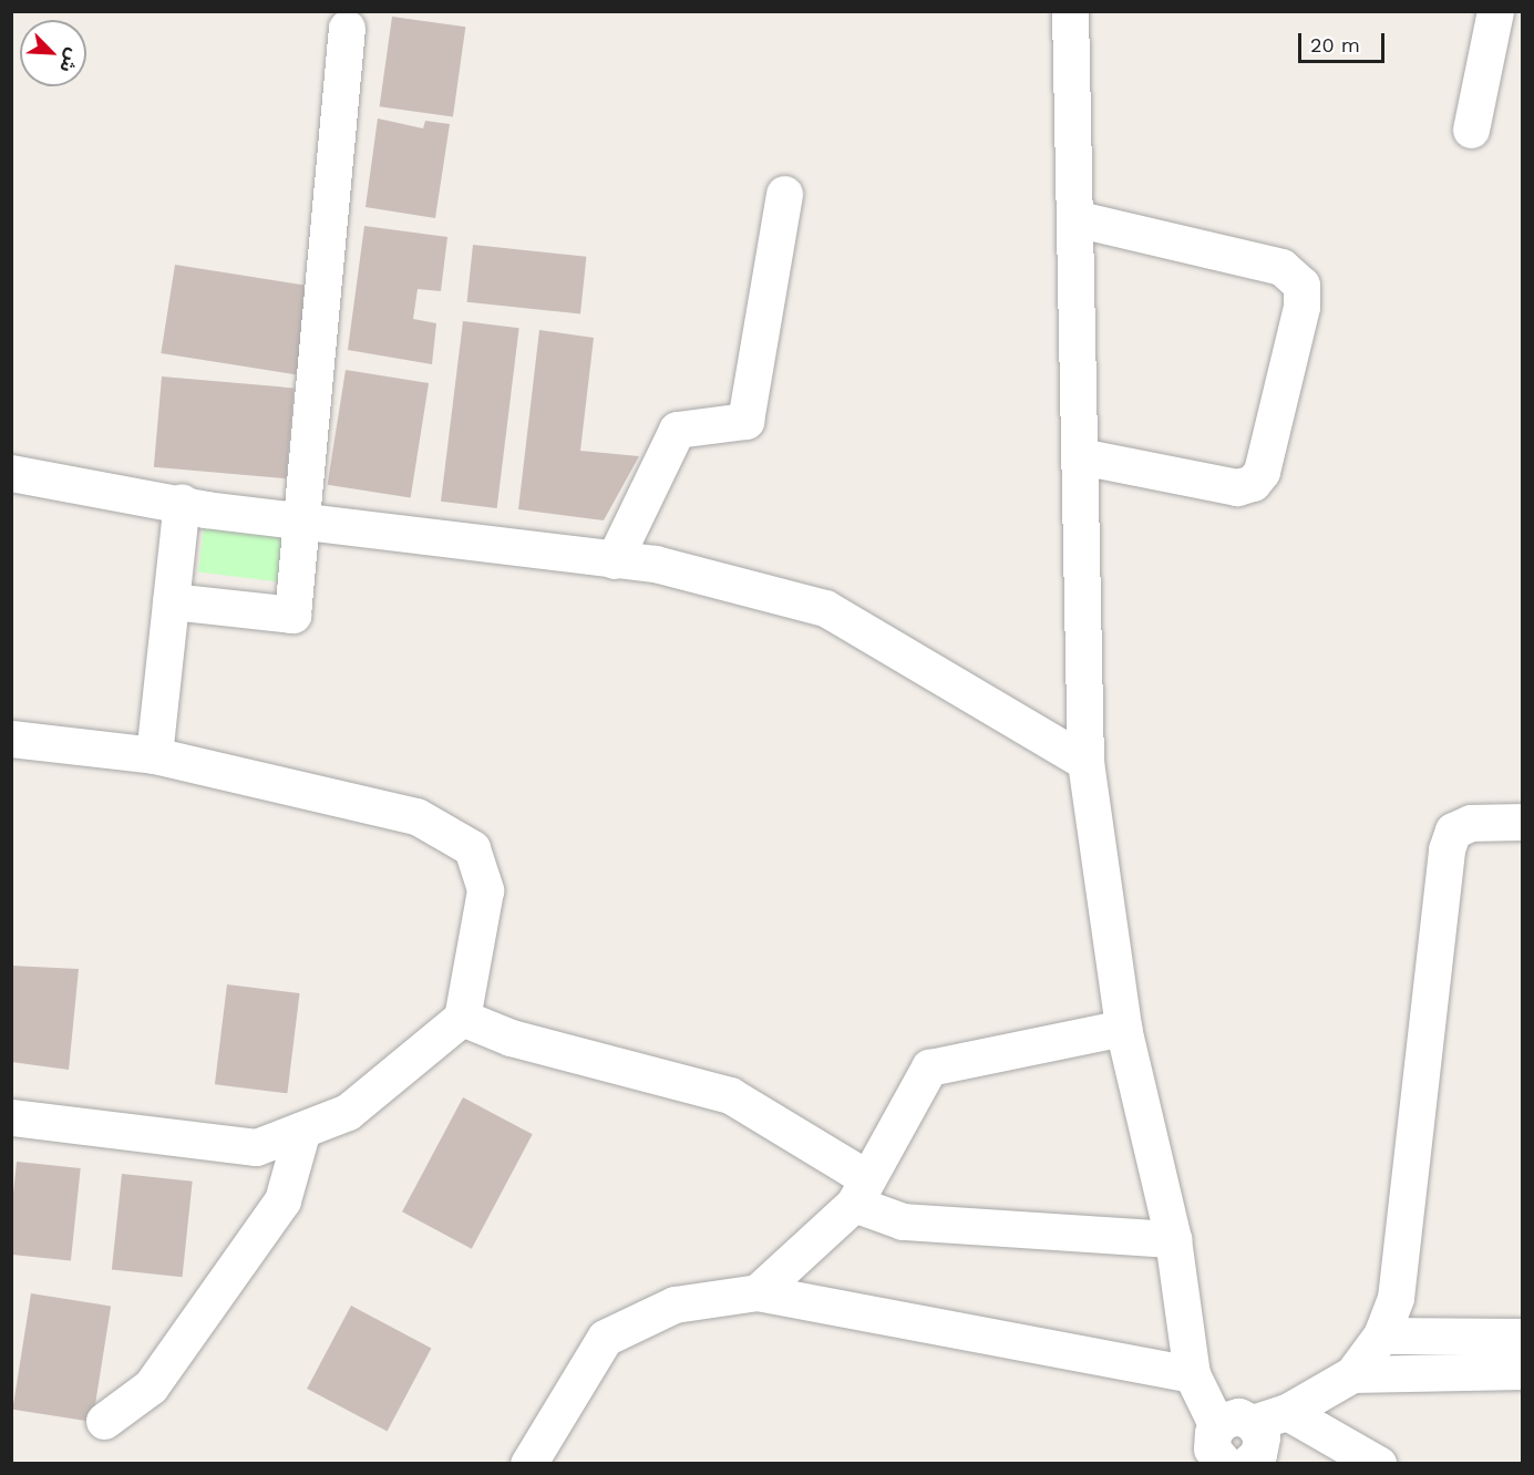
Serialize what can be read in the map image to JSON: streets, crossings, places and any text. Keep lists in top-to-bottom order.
{
  "scale_bar": "20 m",
  "north": "bottom right"
}
